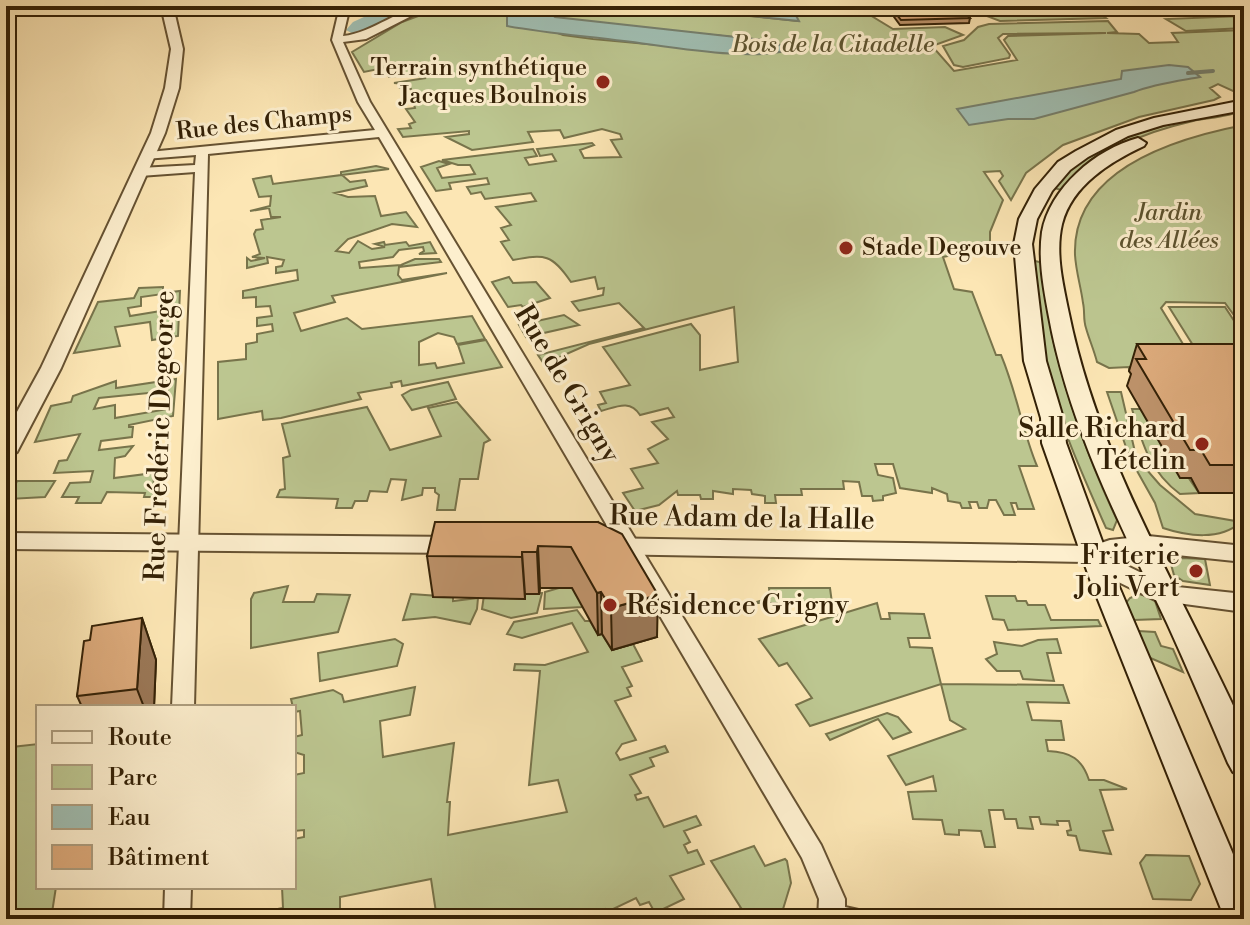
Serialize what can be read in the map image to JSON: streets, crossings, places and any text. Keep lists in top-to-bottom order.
{
  "streets": {
    "street": [
      "Rue des Champs",
      "Rue de Grigny",
      "Rue Frédéric Degeorge",
      "Rue Adam de la Halle"
    ]
  },
  "crossings": [
    ["Rue des Champs", "Rue de Grigny"],
    ["Rue des Champs", "Rue Frédéric Degeorge"],
    ["Rue de Grigny", "Rue Adam de la Halle"]
  ],
  "parks": ["Bois de la Citadelle", "Jardin des Allées"],
  "places": [
    "Terrain synthétique Jacques Boulnois",
    "Stade Degouve",
    "Salle Richard Tételin",
    "Friterie Joli Vert",
    "Résidence Grigny"
  ],
  "legend": [
    "Route",
    "Parc",
    "Eau",
    "Bâtiment"
  ]
}
